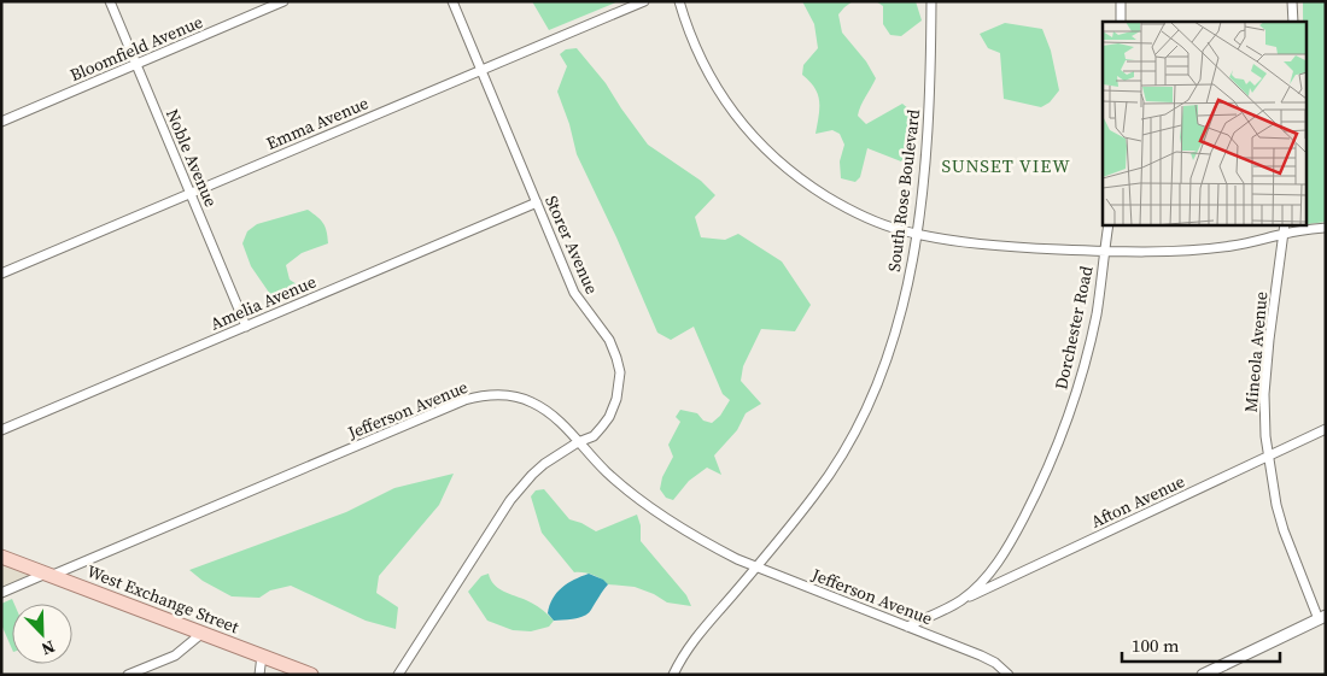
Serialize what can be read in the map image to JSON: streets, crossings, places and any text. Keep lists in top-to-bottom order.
{
  "streets": {
    "main road": ["West Exchange Street"],
    "street": [
      "Bloomfield Avenue",
      "Emma Avenue",
      "Noble Avenue",
      "South Rose Boulevard",
      "Storer Avenue",
      "Amelia Avenue",
      "Dorchester Road",
      "Mineola Avenue",
      "Jefferson Avenue",
      "Afton Avenue"
    ]
  },
  "crossings": [
    ["Bloomfield Avenue", "Noble Avenue"],
    ["Emma Avenue", "Noble Avenue"],
    ["Emma Avenue", "Storer Avenue"],
    ["Noble Avenue", "Amelia Avenue"],
    ["South Rose Boulevard", "Jefferson Avenue"],
    ["Storer Avenue", "Amelia Avenue"],
    ["Storer Avenue", "Jefferson Avenue"],
    ["Dorchester Road", "Jefferson Avenue"],
    ["Dorchester Road", "Afton Avenue"],
    ["Mineola Avenue", "Afton Avenue"],
    ["Jefferson Avenue", "West Exchange Street"]
  ],
  "districts": ["SUNSET VIEW"],
  "scale_bar": "100 m",
  "north": "bottom right"
}
